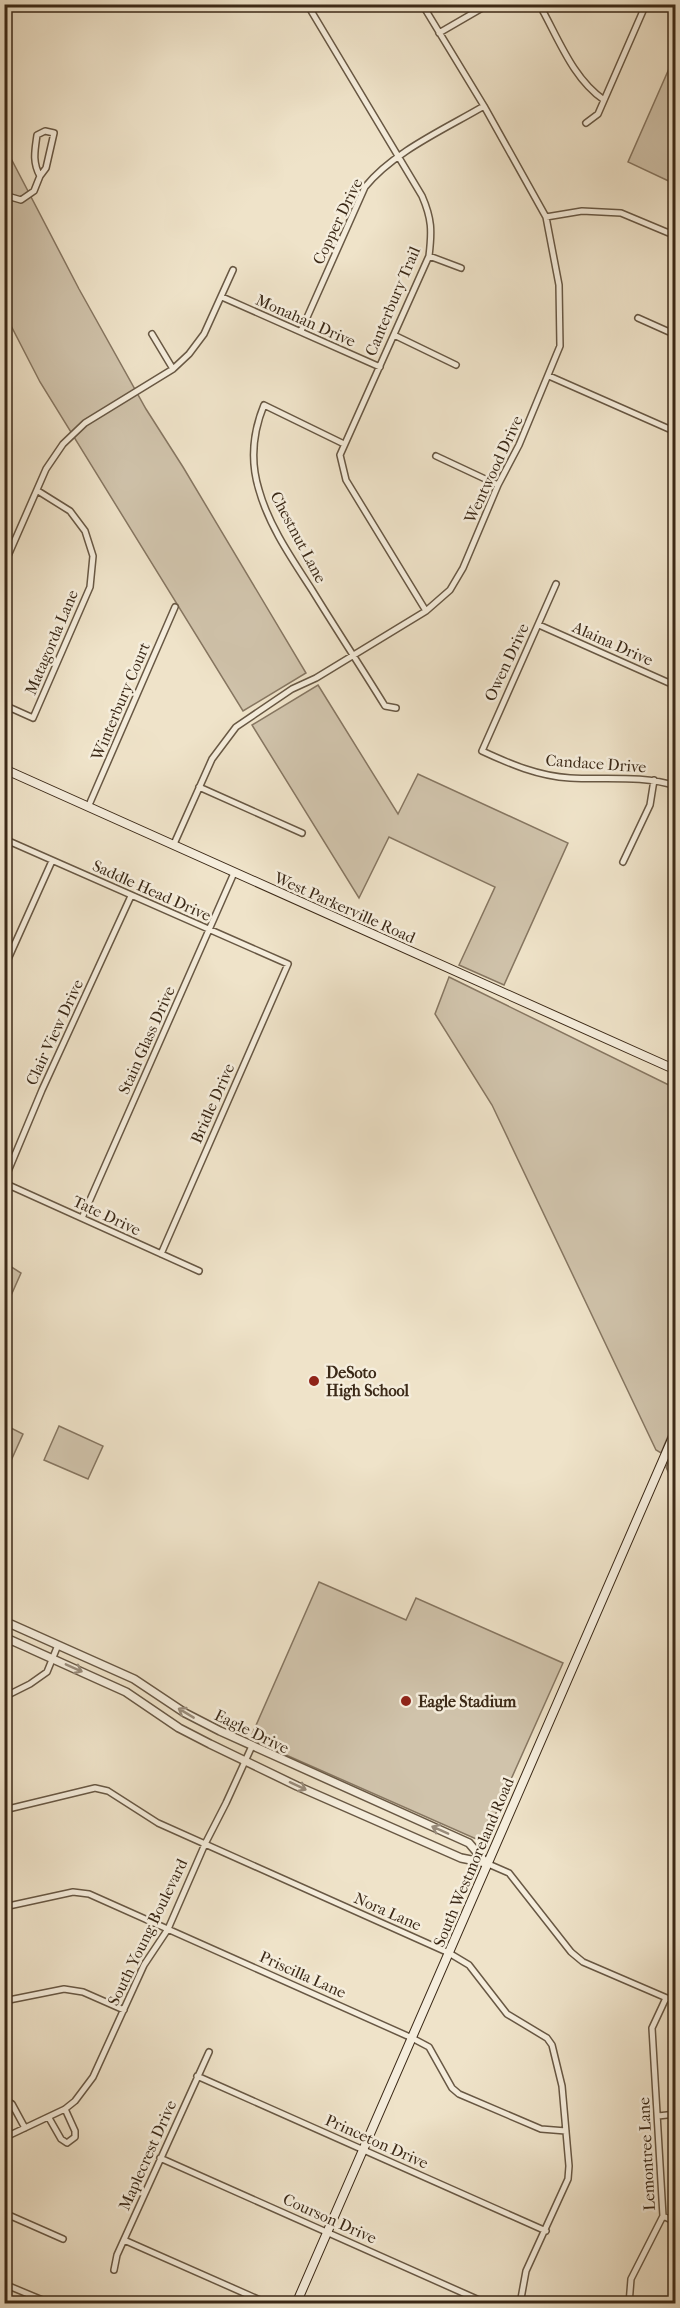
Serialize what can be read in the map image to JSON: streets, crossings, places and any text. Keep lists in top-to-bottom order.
{
  "streets": {
    "main road": ["West Parkerville Road", "South Westmoreland Road"],
    "street": [
      "Copper Drive",
      "Canterbury Trail",
      "Monahan Drive",
      "Wentwood Drive",
      "Chestnut Lane",
      "Matagorda Lane",
      "Alaina Drive",
      "Owen Drive",
      "Winterbury Court",
      "Candace Drive",
      "Saddle Head Drive",
      "Clair View Drive",
      "Stain Glass Drive",
      "Bridle Drive",
      "Tate Drive",
      "Eagle Drive",
      "Nora Lane",
      "South Young Boulevard",
      "Priscilla Lane",
      "Princeton Drive",
      "Lemontree Lane",
      "Maplecrest Drive",
      "Courson Drive"
    ]
  },
  "crossings": [
    ["Copper Drive", "Canterbury Trail"],
    ["Copper Drive", "Monahan Drive"],
    ["Copper Drive", "Wentwood Drive"],
    ["Canterbury Trail", "Monahan Drive"],
    ["Canterbury Trail", "Wentwood Drive"],
    ["Canterbury Trail", "Chestnut Lane"],
    ["Wentwood Drive", "Chestnut Lane"],
    ["Wentwood Drive", "West Parkerville Road"],
    ["Alaina Drive", "Owen Drive"],
    ["Owen Drive", "Candace Drive"],
    ["Winterbury Court", "West Parkerville Road"],
    ["Saddle Head Drive", "Clair View Drive"],
    ["Saddle Head Drive", "Stain Glass Drive"],
    ["Saddle Head Drive", "Bridle Drive"],
    ["West Parkerville Road", "Stain Glass Drive"],
    ["Clair View Drive", "Tate Drive"],
    ["Stain Glass Drive", "Tate Drive"],
    ["Bridle Drive", "Tate Drive"],
    ["Eagle Drive", "South Westmoreland Road"],
    ["Eagle Drive", "South Young Boulevard"],
    ["Eagle Drive", "Lemontree Lane"],
    ["South Westmoreland Road", "Nora Lane"],
    ["South Westmoreland Road", "Priscilla Lane"],
    ["South Westmoreland Road", "Princeton Drive"],
    ["South Westmoreland Road", "Courson Drive"],
    ["Nora Lane", "South Young Boulevard"],
    ["Nora Lane", "Priscilla Lane"],
    ["Nora Lane", "Princeton Drive"],
    ["South Young Boulevard", "Priscilla Lane"],
    ["Princeton Drive", "Maplecrest Drive"],
    ["Maplecrest Drive", "Courson Drive"]
  ],
  "places": ["DeSoto High School", "Eagle Stadium"]
}
